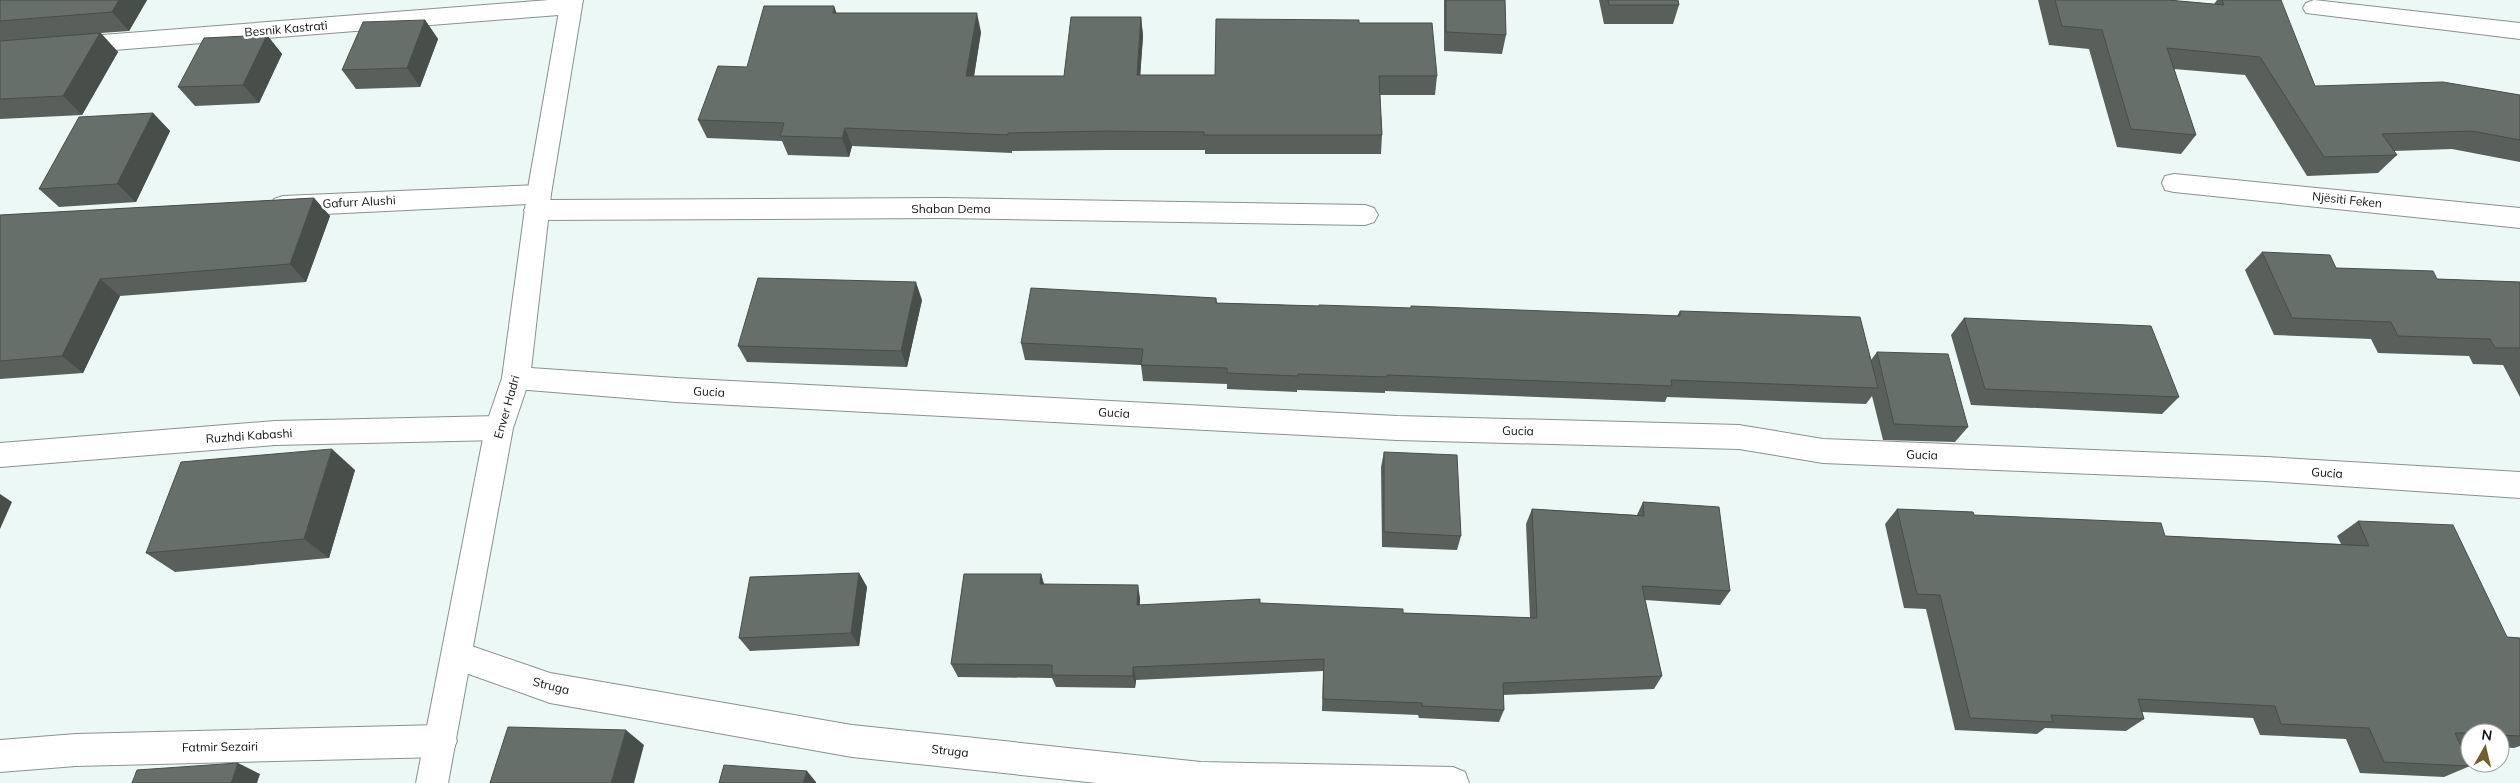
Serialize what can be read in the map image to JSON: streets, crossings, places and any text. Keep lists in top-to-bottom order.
{
  "streets": {
    "street": [
      "Besnik Kastrati",
      "Njësiti Feken",
      "Gafurr Alushi",
      "Shaban Dema",
      "Gucia",
      "Enver Hadri",
      "Ruzhdi Kabashi",
      "Struga",
      "Fatmir Sezairi"
    ]
  },
  "crossings": [
    ["Besnik Kastrati", "Enver Hadri"],
    ["Gafurr Alushi", "Shaban Dema"],
    ["Gafurr Alushi", "Enver Hadri"],
    ["Shaban Dema", "Enver Hadri"],
    ["Gucia", "Enver Hadri"],
    ["Enver Hadri", "Ruzhdi Kabashi"],
    ["Enver Hadri", "Struga"],
    ["Enver Hadri", "Fatmir Sezairi"]
  ],
  "north": "top"
}
